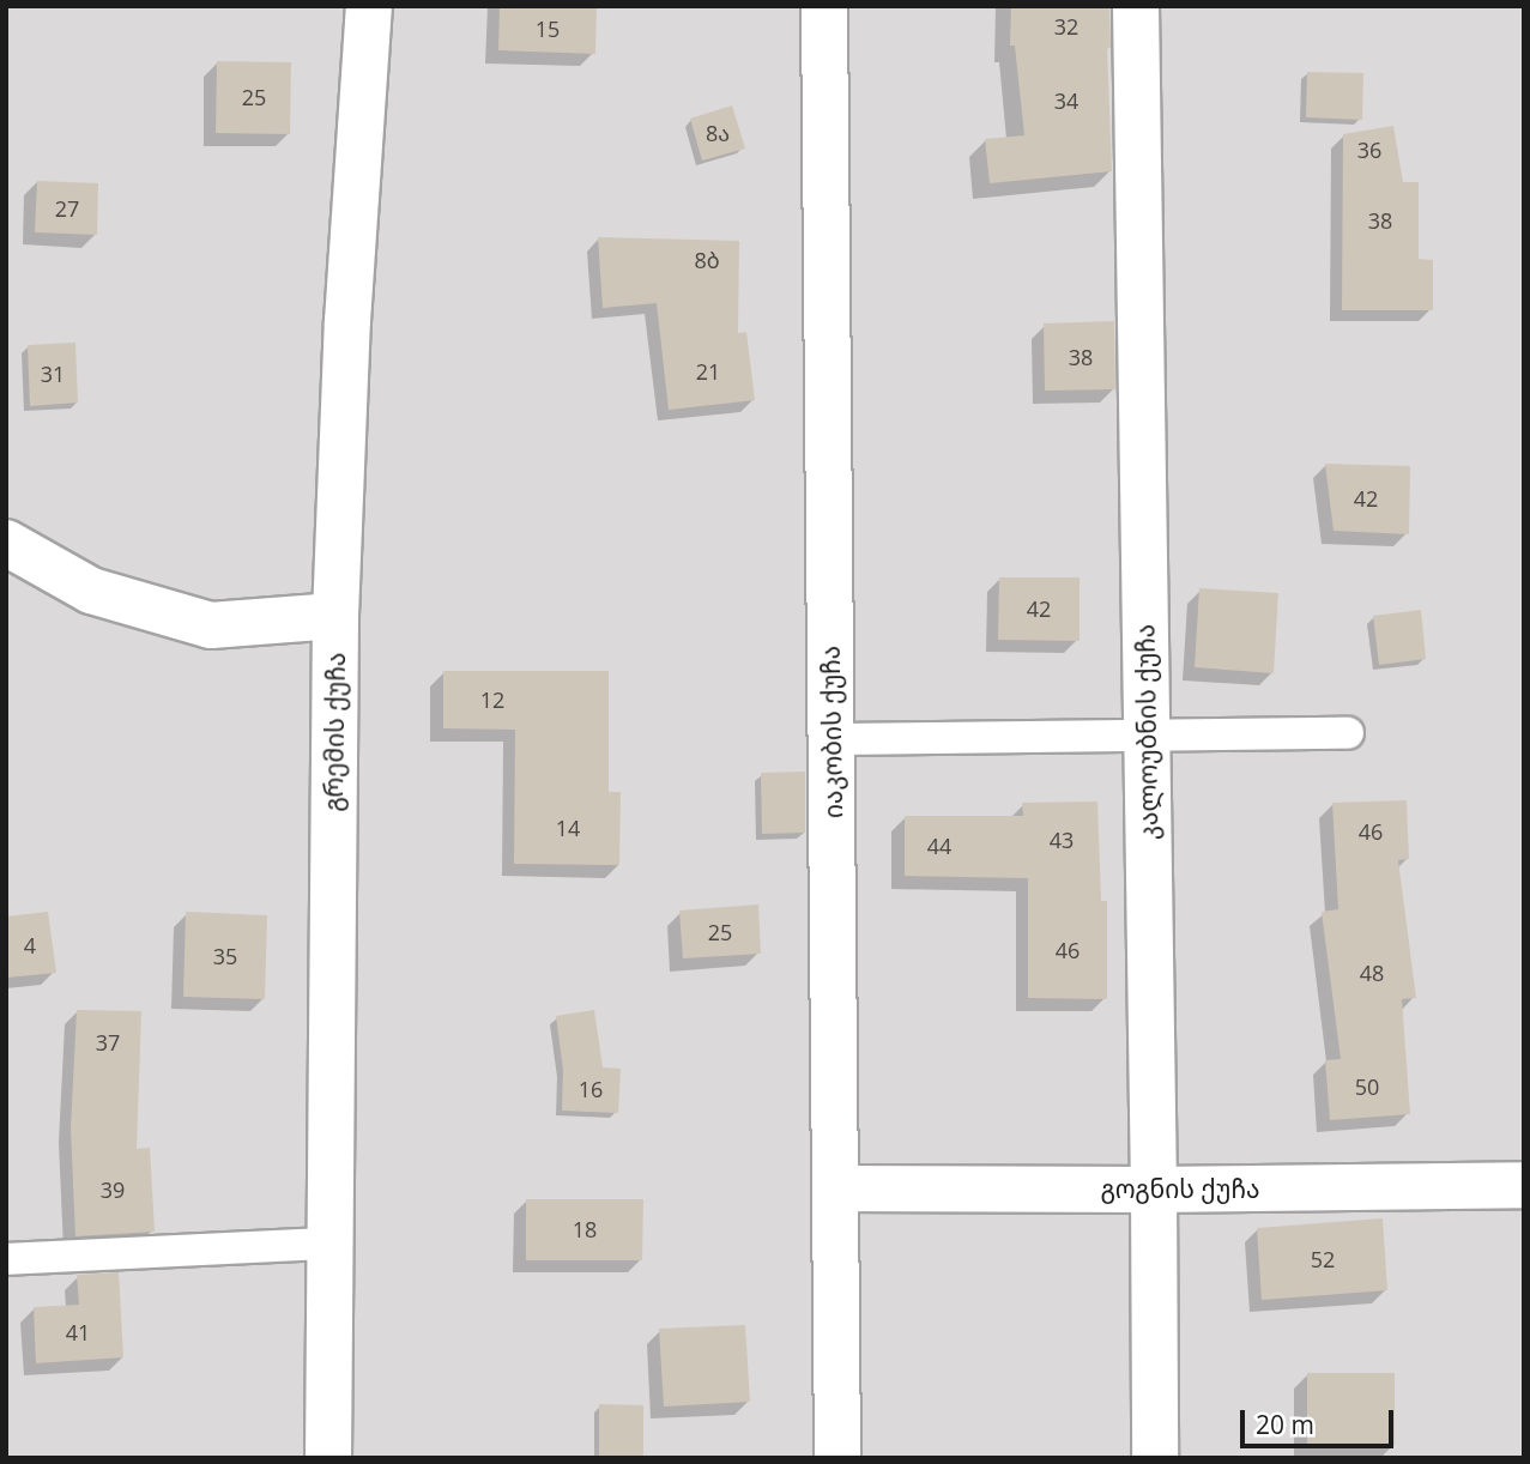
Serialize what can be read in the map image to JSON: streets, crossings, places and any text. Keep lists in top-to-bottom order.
{
  "streets": {
    "street": [
      "გრემის ქუჩა",
      "იაკობის ქუჩა",
      "კალოუბნის ქუჩა",
      "გოგნის ქუჩა"
    ]
  },
  "crossings": [
    ["იაკობის ქუჩა", "გოგნის ქუჩა"],
    ["კალოუბნის ქუჩა", "გოგნის ქუჩა"]
  ],
  "house_numbers": [
    "32",
    "15",
    "25",
    "34",
    "8ა",
    "36",
    "27",
    "38",
    "8ბ",
    "38",
    "21",
    "31",
    "42",
    "42",
    "12",
    "14",
    "46",
    "43",
    "44",
    "25",
    "4",
    "46",
    "35",
    "48",
    "37",
    "50",
    "16",
    "39",
    "18",
    "52",
    "41"
  ],
  "scale_bar": "20 m"
}
